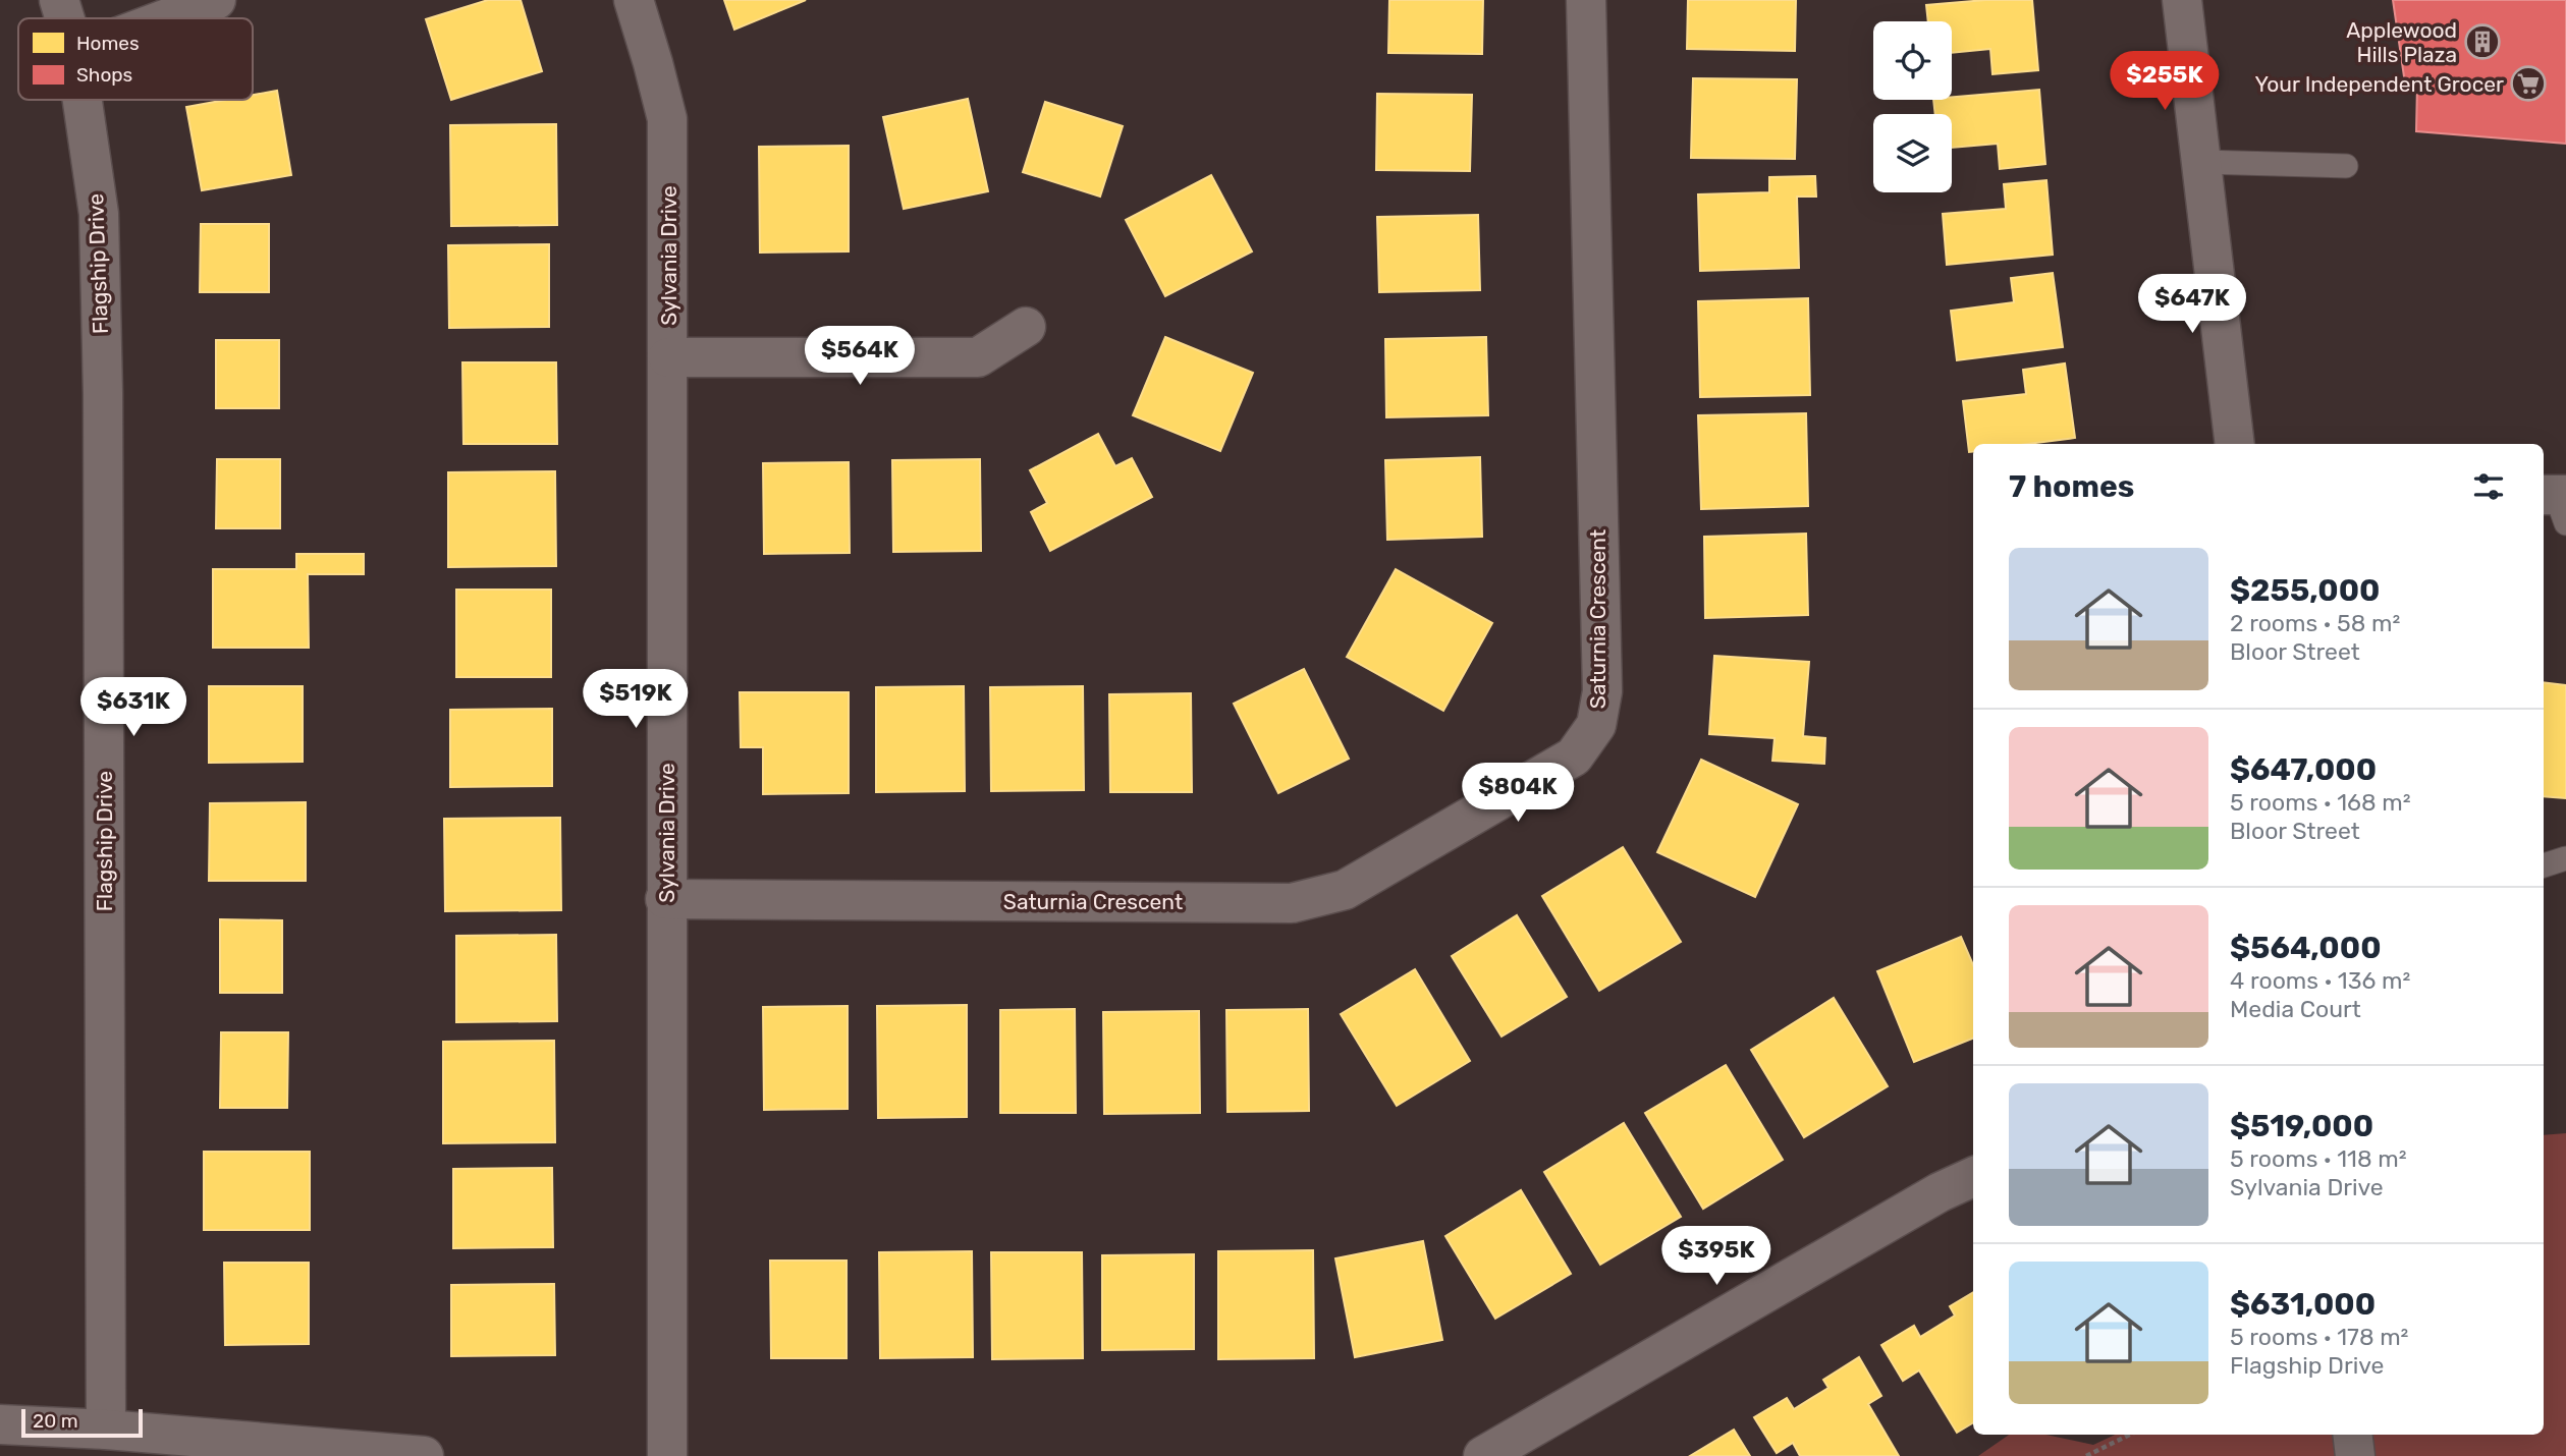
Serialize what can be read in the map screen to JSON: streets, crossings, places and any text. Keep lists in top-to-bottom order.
{
  "streets": {
    "street": ["Sylvania Drive", "Flagship Drive", "Saturnia Crescent"]
  },
  "crossings": [
    ["Sylvania Drive", "Saturnia Crescent"]
  ],
  "places": {
    "building": ["Applewood Hills Plaza"],
    "supermarket": ["Your Independent Grocer"]
  },
  "legend": ["Homes", "Shops"],
  "scale_bar": "20 m",
  "page": {
    "price": [
      "$255K",
      "$647K",
      "$564K",
      "$519K",
      "$631K",
      "$804K",
      "$395K"
    ],
    "heading": "7 homes",
    "list": [
      {
        "name": "$255,000",
        "note": "2 rooms · 58 m² · Bloor Street"
      },
      {
        "name": "$647,000",
        "note": "5 rooms · 168 m² · Bloor Street"
      },
      {
        "name": "$564,000",
        "note": "4 rooms · 136 m² · Media Court"
      },
      {
        "name": "$519,000",
        "note": "5 rooms · 118 m² · Sylvania Drive"
      },
      {
        "name": "$631,000",
        "note": "5 rooms · 178 m² · Flagship Drive"
      }
    ],
    "scale": "20 m"
  }
}
